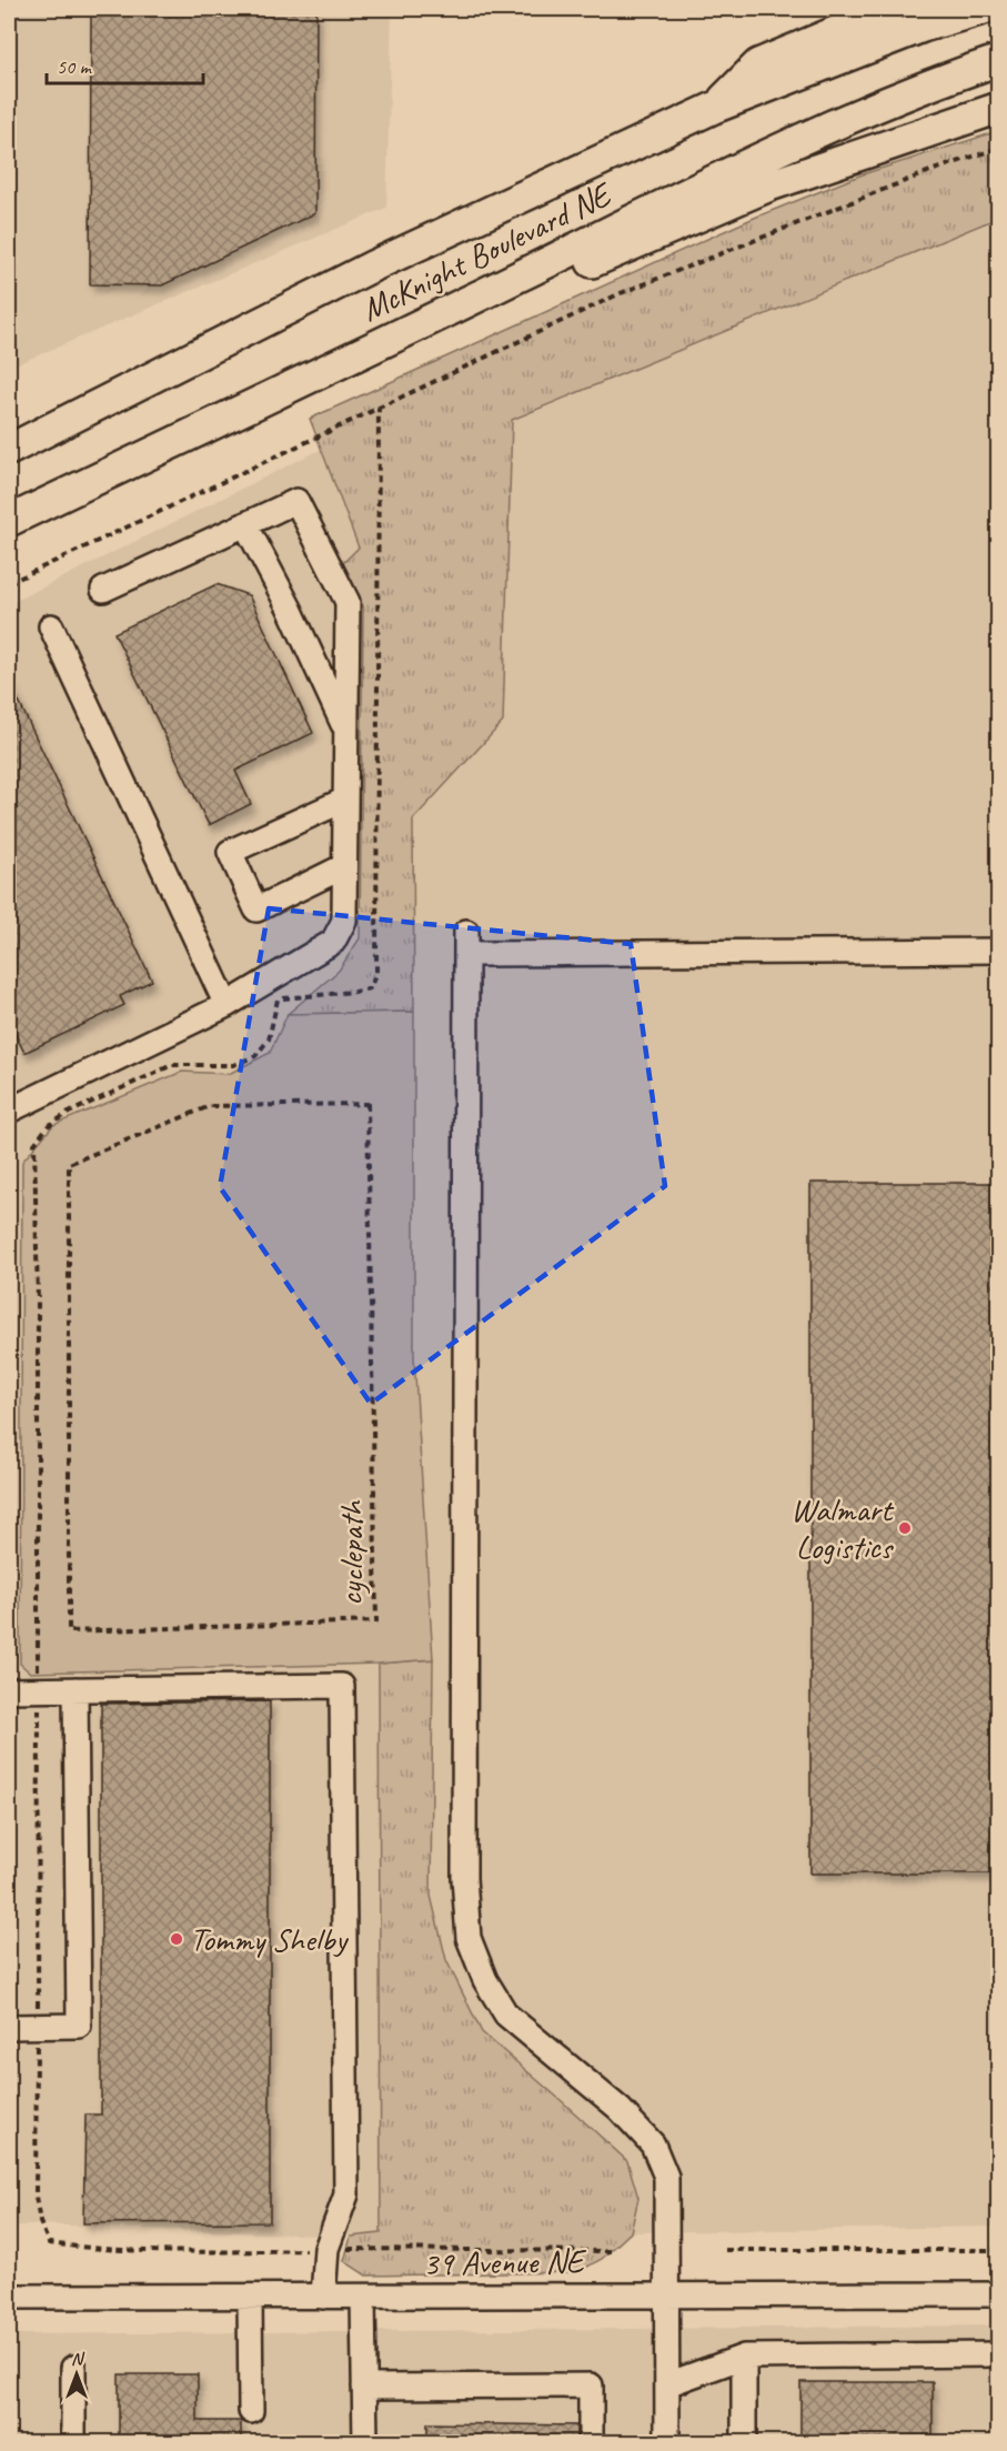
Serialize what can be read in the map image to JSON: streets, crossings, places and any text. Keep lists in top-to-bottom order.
{
  "streets": {
    "main road": ["McKnight Boulevard NE"],
    "street": ["39 Avenue NE"],
    "path": ["cyclepath"]
  },
  "places": ["Walmart Logistics", "Tommy Shelby"],
  "scale_bar": "50 m",
  "north": "top"
}
